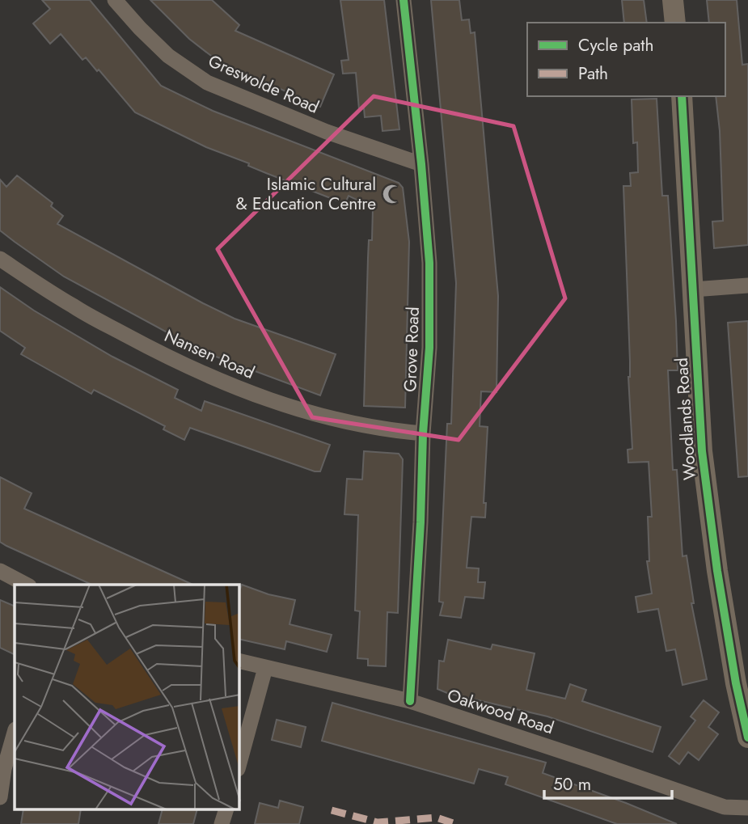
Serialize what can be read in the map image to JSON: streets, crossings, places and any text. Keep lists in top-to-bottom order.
{
  "streets": {
    "street": [
      "Greswolde Road",
      "Grove Road",
      "Nansen Road",
      "Woodlands Road",
      "Oakwood Road"
    ]
  },
  "crossings": [
    ["Greswolde Road", "Grove Road"],
    ["Grove Road", "Nansen Road"],
    ["Grove Road", "Oakwood Road"]
  ],
  "places": {
    "mosque": ["Islamic Cultural & Education Centre"]
  },
  "legend": ["Cycle path", "Path"],
  "scale_bar": "50 m"
}
